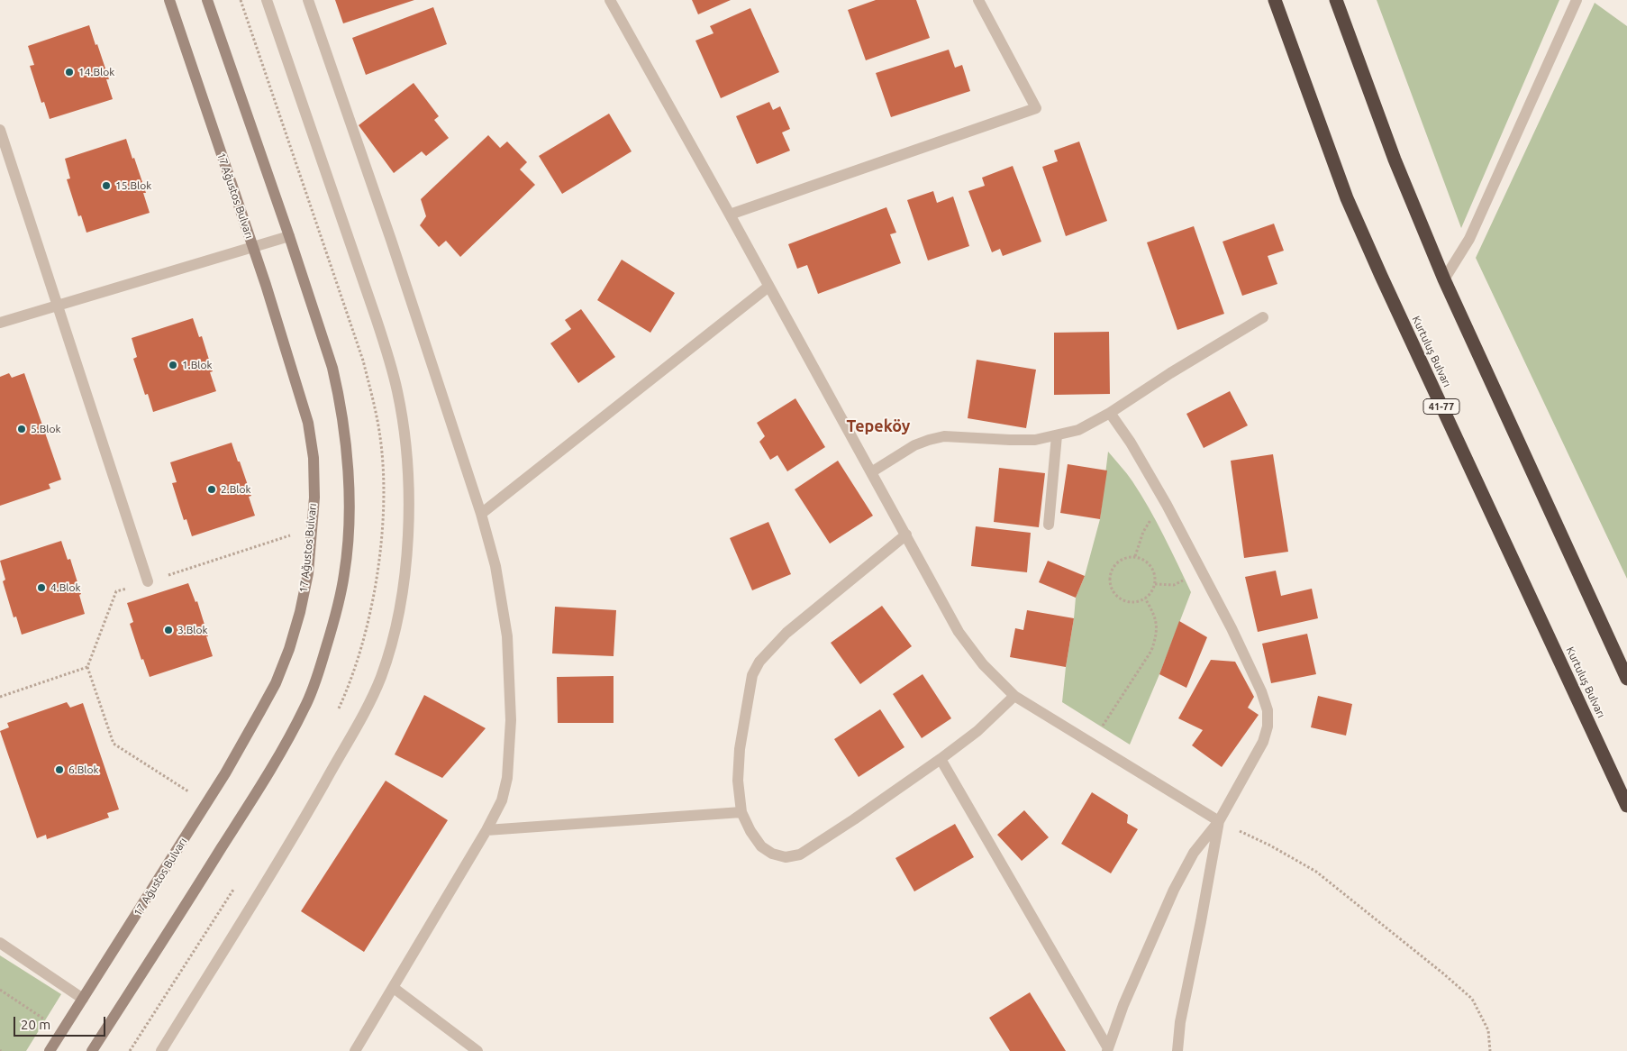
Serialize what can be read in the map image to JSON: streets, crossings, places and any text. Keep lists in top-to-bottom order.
{
  "streets": {
    "highway": ["Kurtuluş Bulvarı", "41-77"],
    "main road": ["17 Ağustos Bulvarı"]
  },
  "districts": ["Tepeköy"],
  "places": [
    "14.Blok",
    "15.Blok",
    "1.Blok",
    "5.Blok",
    "2.Blok",
    "4.Blok",
    "3.Blok",
    "6.Blok"
  ],
  "scale_bar": "20 m"
}
